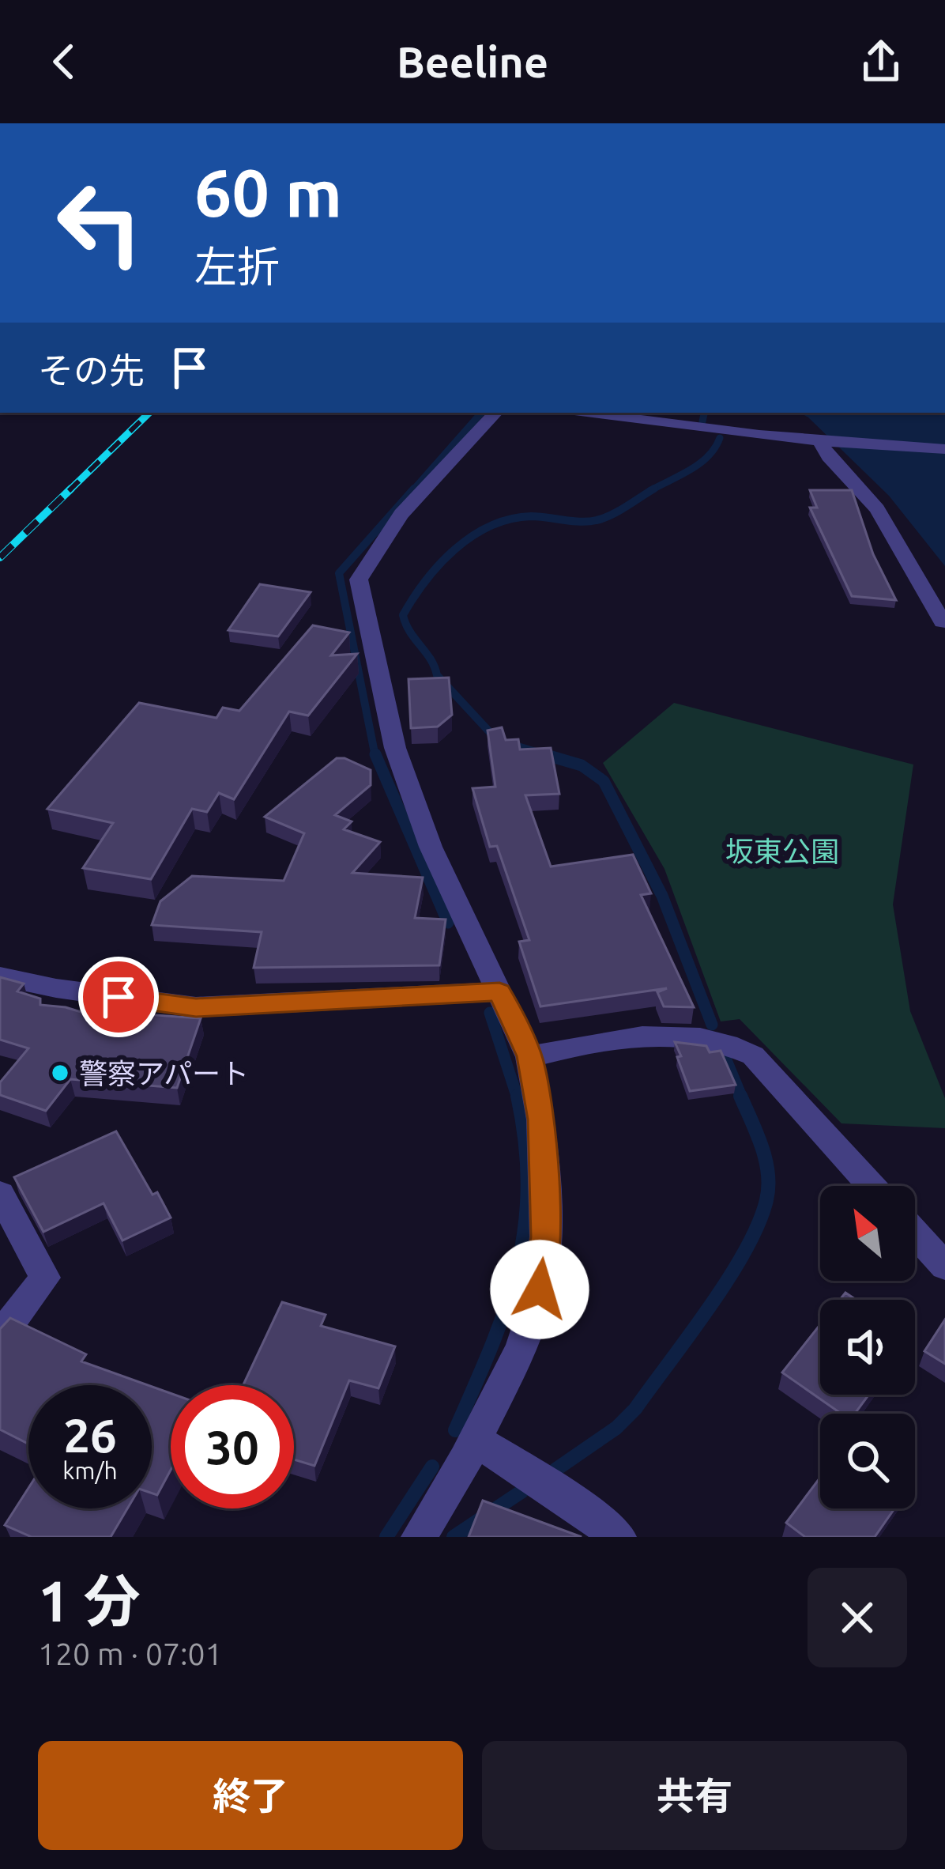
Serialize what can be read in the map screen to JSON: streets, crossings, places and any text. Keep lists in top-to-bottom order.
{
  "parks": ["坂東公園"],
  "places": ["警察アパート"],
  "north": "top left",
  "page": {
    "header": "Beeline",
    "turn": ["60 m", "左折"],
    "then": "その先",
    "speed": "26 km/h",
    "limit": "30",
    "heading": ["1 分", "120 m · 07:01"],
    "buttons": ["終了", "共有"]
  }
}
